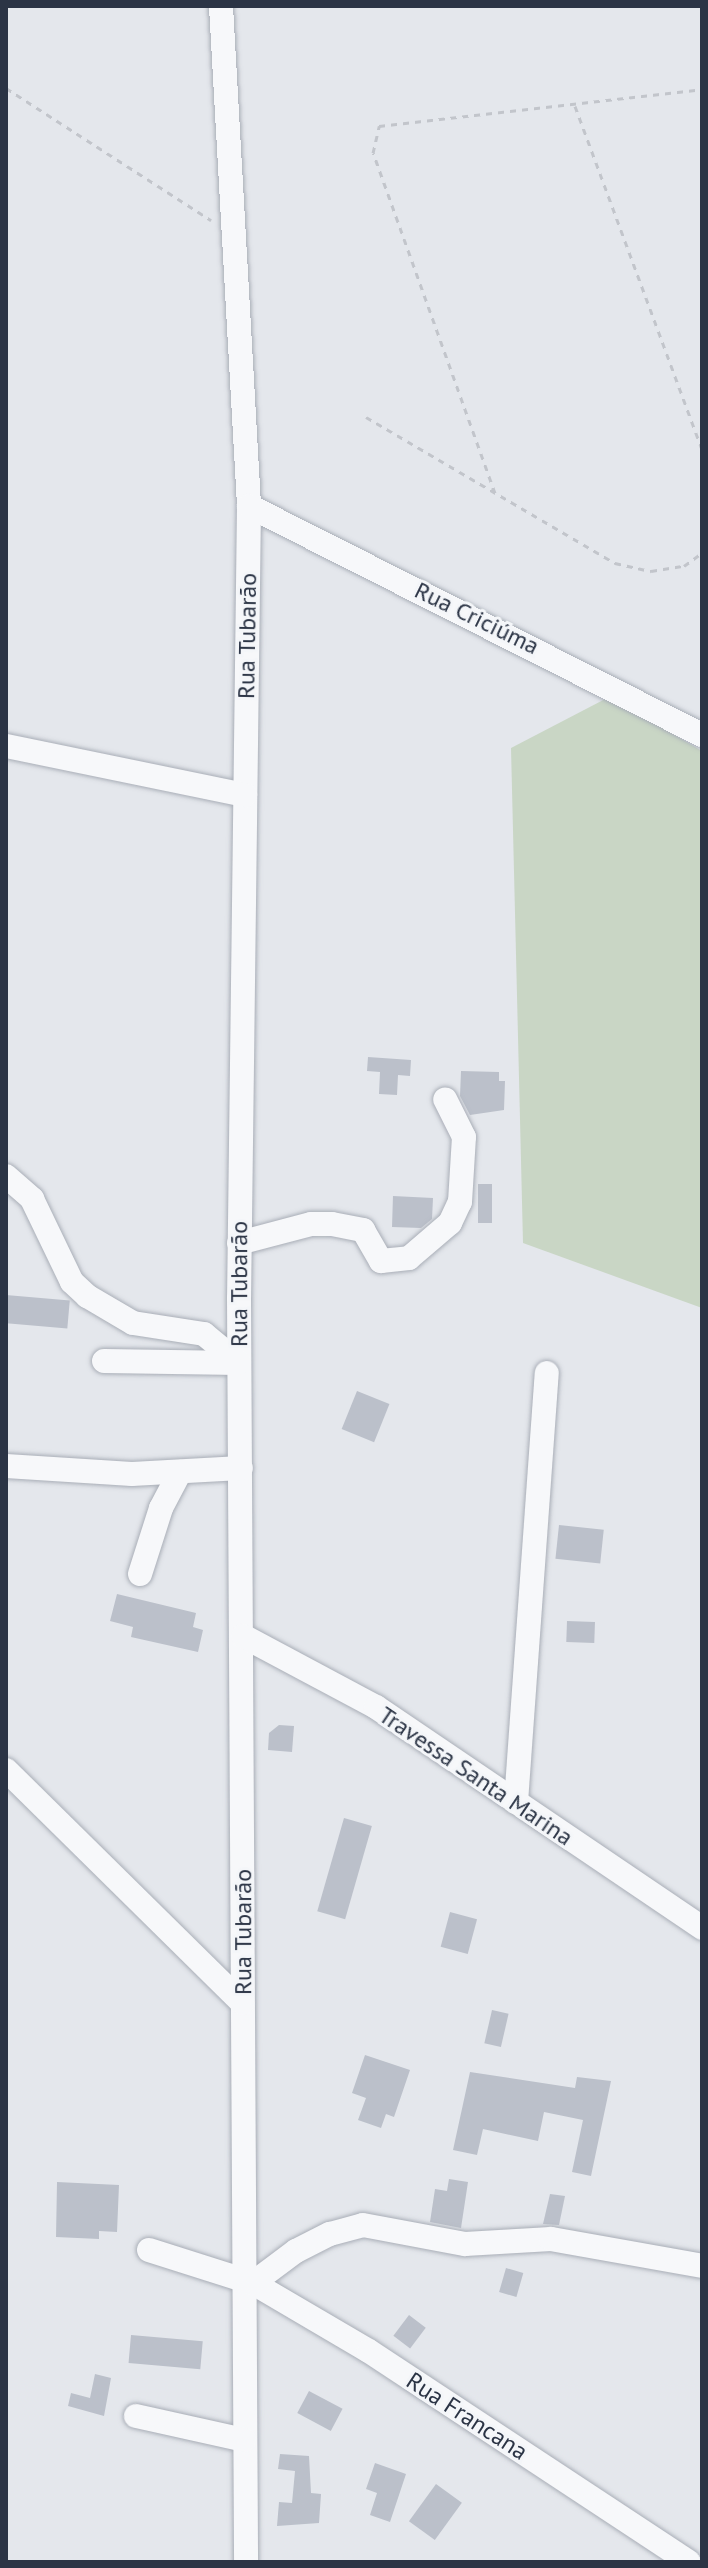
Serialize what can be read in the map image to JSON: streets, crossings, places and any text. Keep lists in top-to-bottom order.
{
  "streets": {
    "street": [
      "Rua Criciúma",
      "Rua Tubarão",
      "Travessa Santa Marina",
      "Rua Francana"
    ]
  },
  "crossings": [
    ["Rua Criciúma", "Rua Tubarão"],
    ["Rua Tubarão", "Travessa Santa Marina"],
    ["Rua Tubarão", "Rua Francana"]
  ]
}
